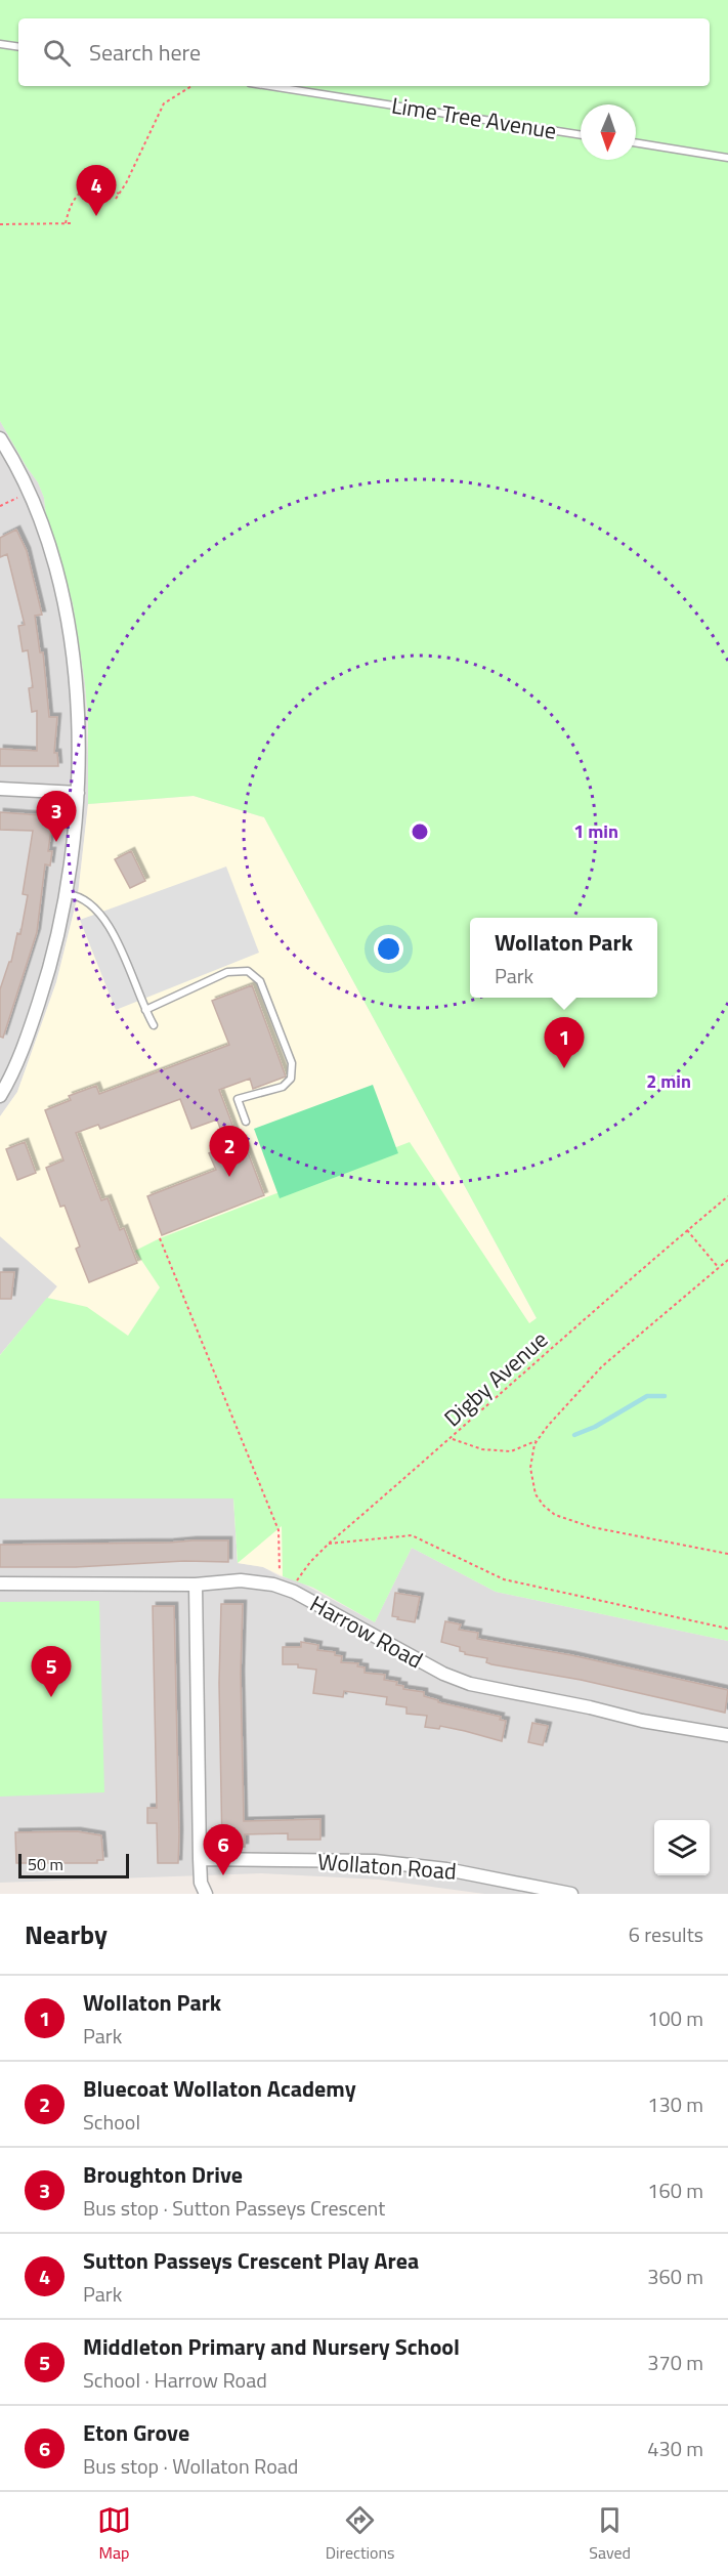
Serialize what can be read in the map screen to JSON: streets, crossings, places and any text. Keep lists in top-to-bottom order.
{
  "streets": {
    "street": ["Harrow Road", "Wollaton Road"],
    "lane": ["Lime Tree Avenue"],
    "path": ["Digby Avenue"]
  },
  "crossings": [
    ["Digby Avenue", "Harrow Road"]
  ],
  "scale_bar": "50 m",
  "north": "bottom",
  "page": {
    "search": "Search here",
    "pins": [
      "4",
      "3",
      "1",
      "2",
      "5",
      "6"
    ],
    "popup": ["Wollaton Park", "Park"],
    "scale": "50 m",
    "heading": ["Nearby", "6 results"],
    "list": [
      {
        "mark": "1",
        "name": "Wollaton Park",
        "note": "Park",
        "value": "100 m"
      },
      {
        "mark": "2",
        "name": "Bluecoat Wollaton Academy",
        "note": "School",
        "value": "130 m"
      },
      {
        "mark": "3",
        "name": "Broughton Drive",
        "note": "Bus stop · Sutton Passeys Crescent",
        "value": "160 m"
      },
      {
        "mark": "4",
        "name": "Sutton Passeys Crescent Play Area",
        "note": "Park",
        "value": "360 m"
      },
      {
        "mark": "5",
        "name": "Middleton Primary and Nursery School",
        "note": "School · Harrow Road",
        "value": "370 m"
      },
      {
        "mark": "6",
        "name": "Eton Grove",
        "note": "Bus stop · Wollaton Road",
        "value": "430 m"
      }
    ],
    "nav": ["Map", "Directions", "Saved"]
  },
  "rings": ["1 min", "2 min"]
}
